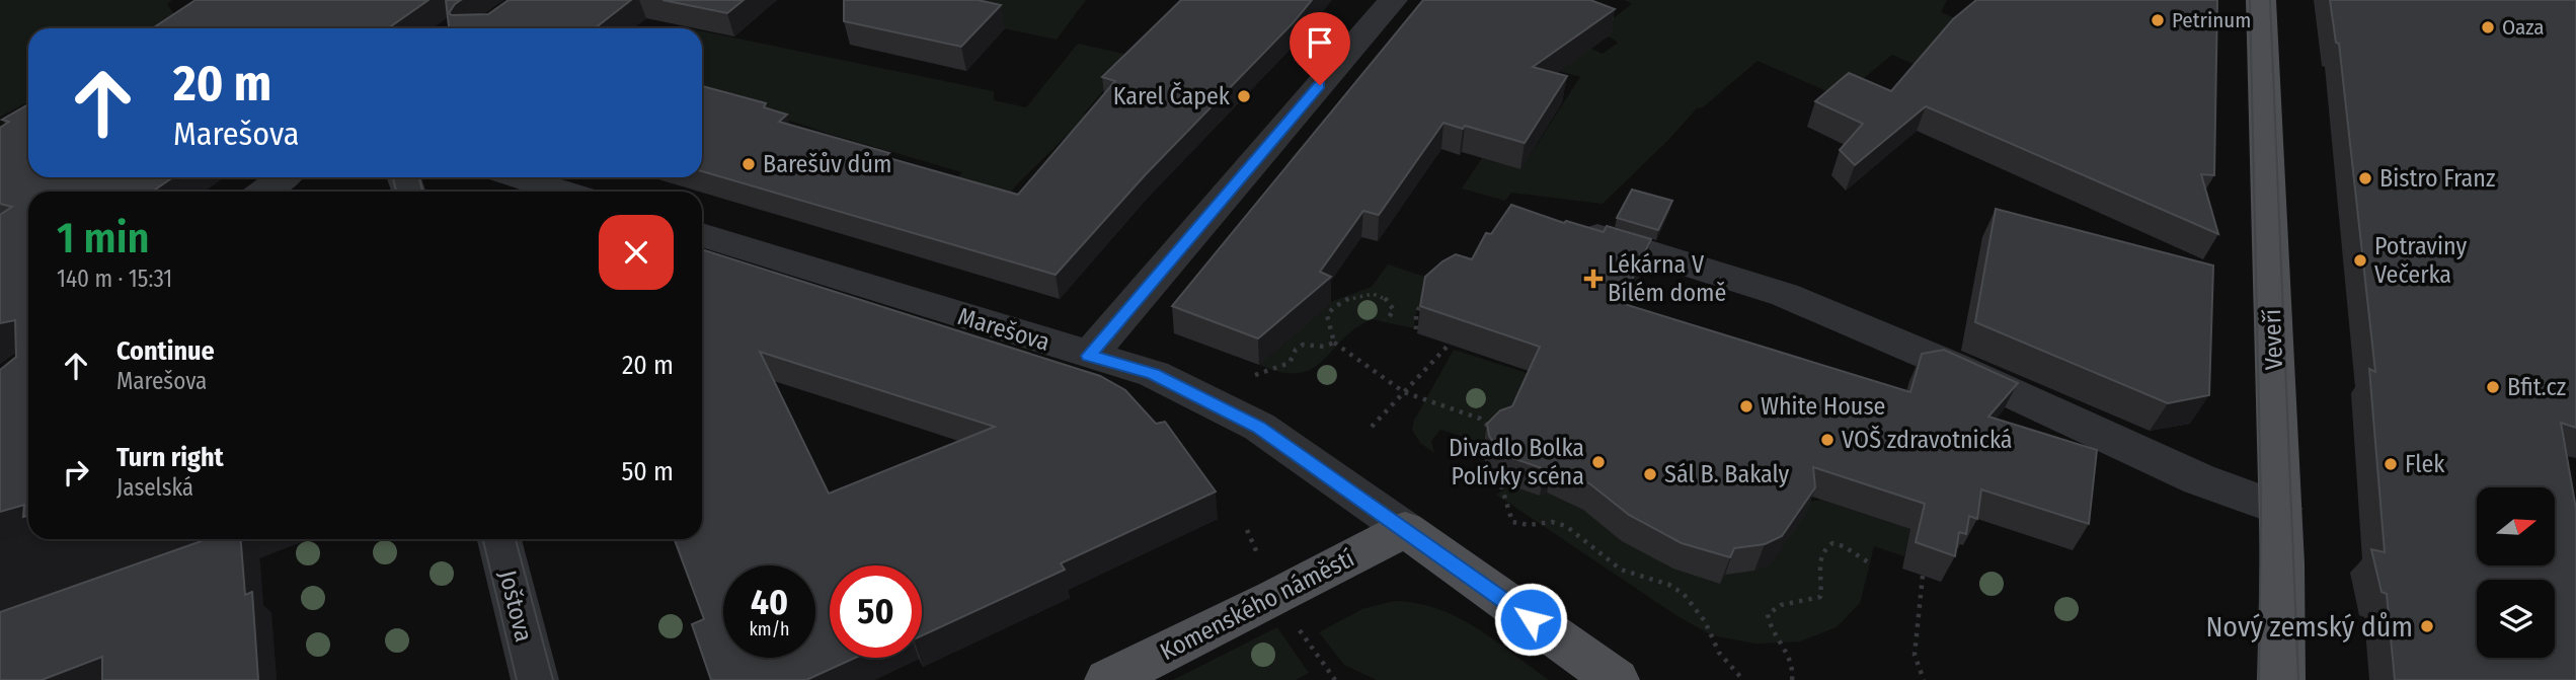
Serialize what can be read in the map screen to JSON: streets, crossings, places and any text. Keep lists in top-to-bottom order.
{
  "streets": {
    "main road": ["Veveří", "Komenského náměstí"],
    "street": ["Marešova", "Joštova"]
  },
  "crossings": [
    ["Marešova", "Komenského náměstí"]
  ],
  "places": {
    "other": [
      "Petrinum",
      "Oaza",
      "Karel Čapek",
      "Barešův dům",
      "Bistro Franz",
      "Potraviny Večerka",
      "Bfit.cz",
      "White House",
      "VOŠ zdravotnická",
      "Divadlo Bolka Polívky scéna",
      "Flek",
      "Sál B. Bakaly",
      "Nový zemský dům"
    ],
    "health": ["Lékárna V Bílém domě"]
  },
  "north": "right",
  "page": {
    "turn": ["20 m", "Marešova"],
    "heading": ["1 min", "140 m · 15:31"],
    "list": [
      {
        "name": "Continue",
        "note": "Marešova",
        "value": "20 m"
      },
      {
        "name": "Turn right",
        "note": "Jaselská",
        "value": "50 m"
      }
    ],
    "speed": "40 km/h",
    "limit": "50"
  }
}
